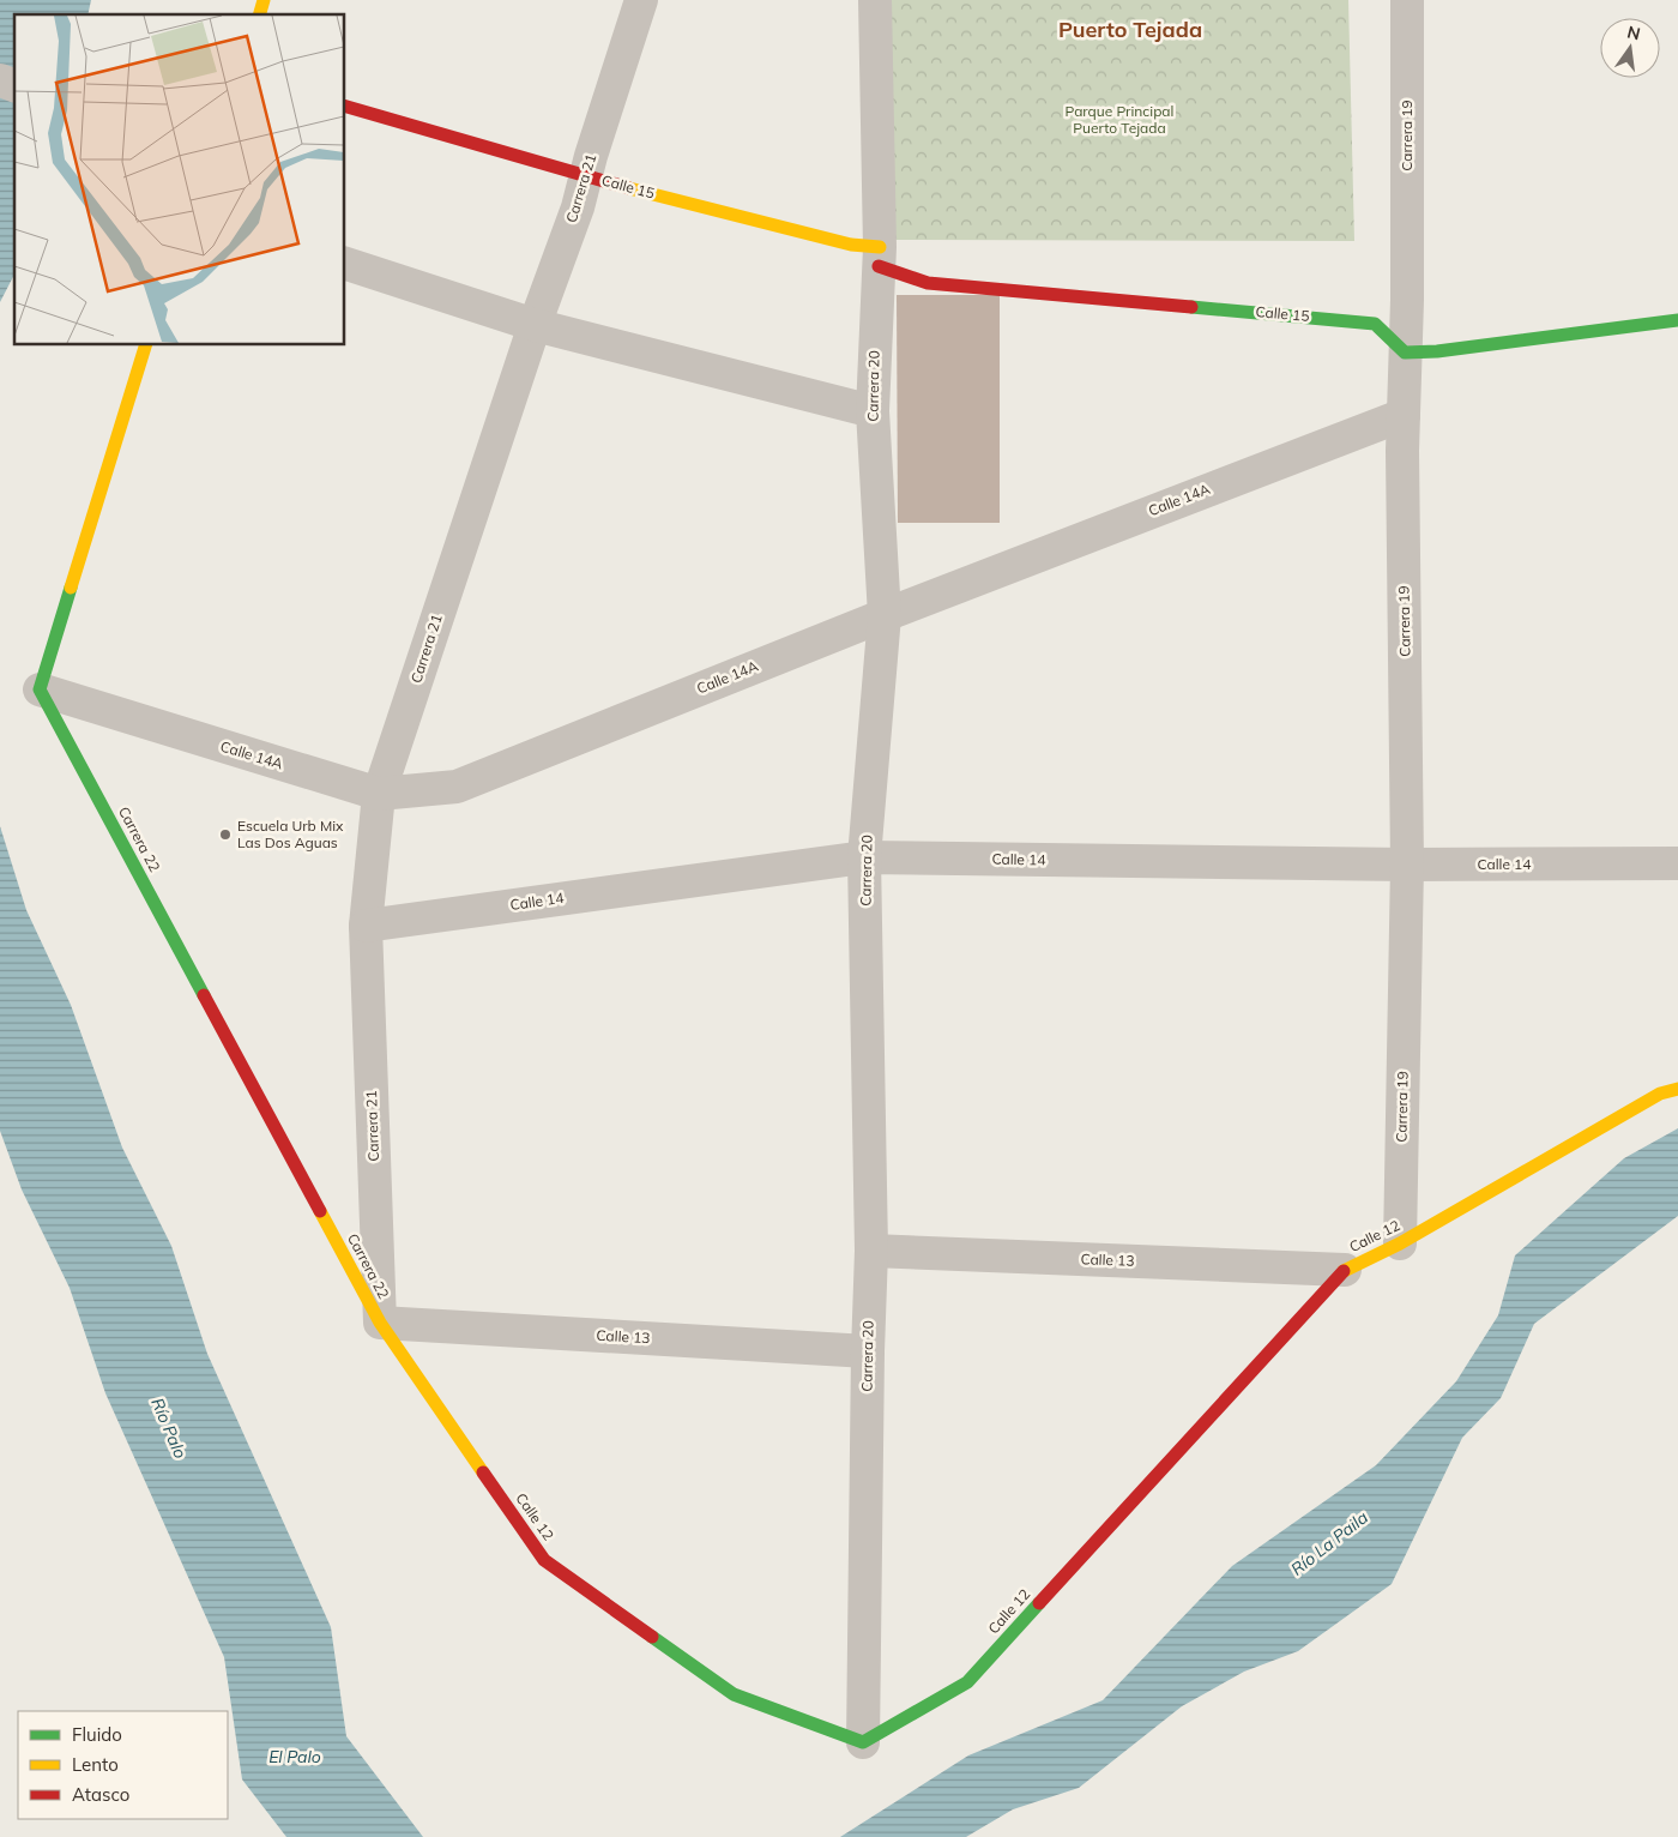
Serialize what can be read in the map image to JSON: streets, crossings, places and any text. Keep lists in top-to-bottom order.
{
  "streets": {
    "street": [
      "Carrera 19",
      "Calle 15",
      "Carrera 21",
      "Carrera 20",
      "Calle 14A",
      "Carrera 22",
      "Calle 14",
      "Calle 12",
      "Calle 13"
    ]
  },
  "crossings": [
    ["Carrera 19", "Calle 15"],
    ["Carrera 19", "Calle 14A"],
    ["Carrera 19", "Calle 14"],
    ["Carrera 19", "Calle 12"],
    ["Calle 15", "Carrera 21"],
    ["Calle 15", "Carrera 20"],
    ["Carrera 21", "Calle 14A"],
    ["Carrera 21", "Carrera 22"],
    ["Carrera 21", "Calle 14"],
    ["Carrera 21", "Calle 12"],
    ["Carrera 21", "Calle 13"],
    ["Carrera 20", "Calle 14A"],
    ["Carrera 20", "Calle 14"],
    ["Carrera 20", "Calle 12"],
    ["Carrera 20", "Calle 13"],
    ["Calle 14A", "Carrera 22"],
    ["Carrera 22", "Calle 12"],
    ["Carrera 22", "Calle 13"],
    ["Calle 12", "Calle 13"]
  ],
  "districts": ["Puerto Tejada"],
  "water": ["Río Palo", "Río La Paila", "El Palo"],
  "parks": ["Parque Principal Puerto Tejada"],
  "places": ["Escuela Urb Mix Las Dos Aguas"],
  "legend": ["Fluido", "Lento", "Atasco"],
  "north": "top"
}
